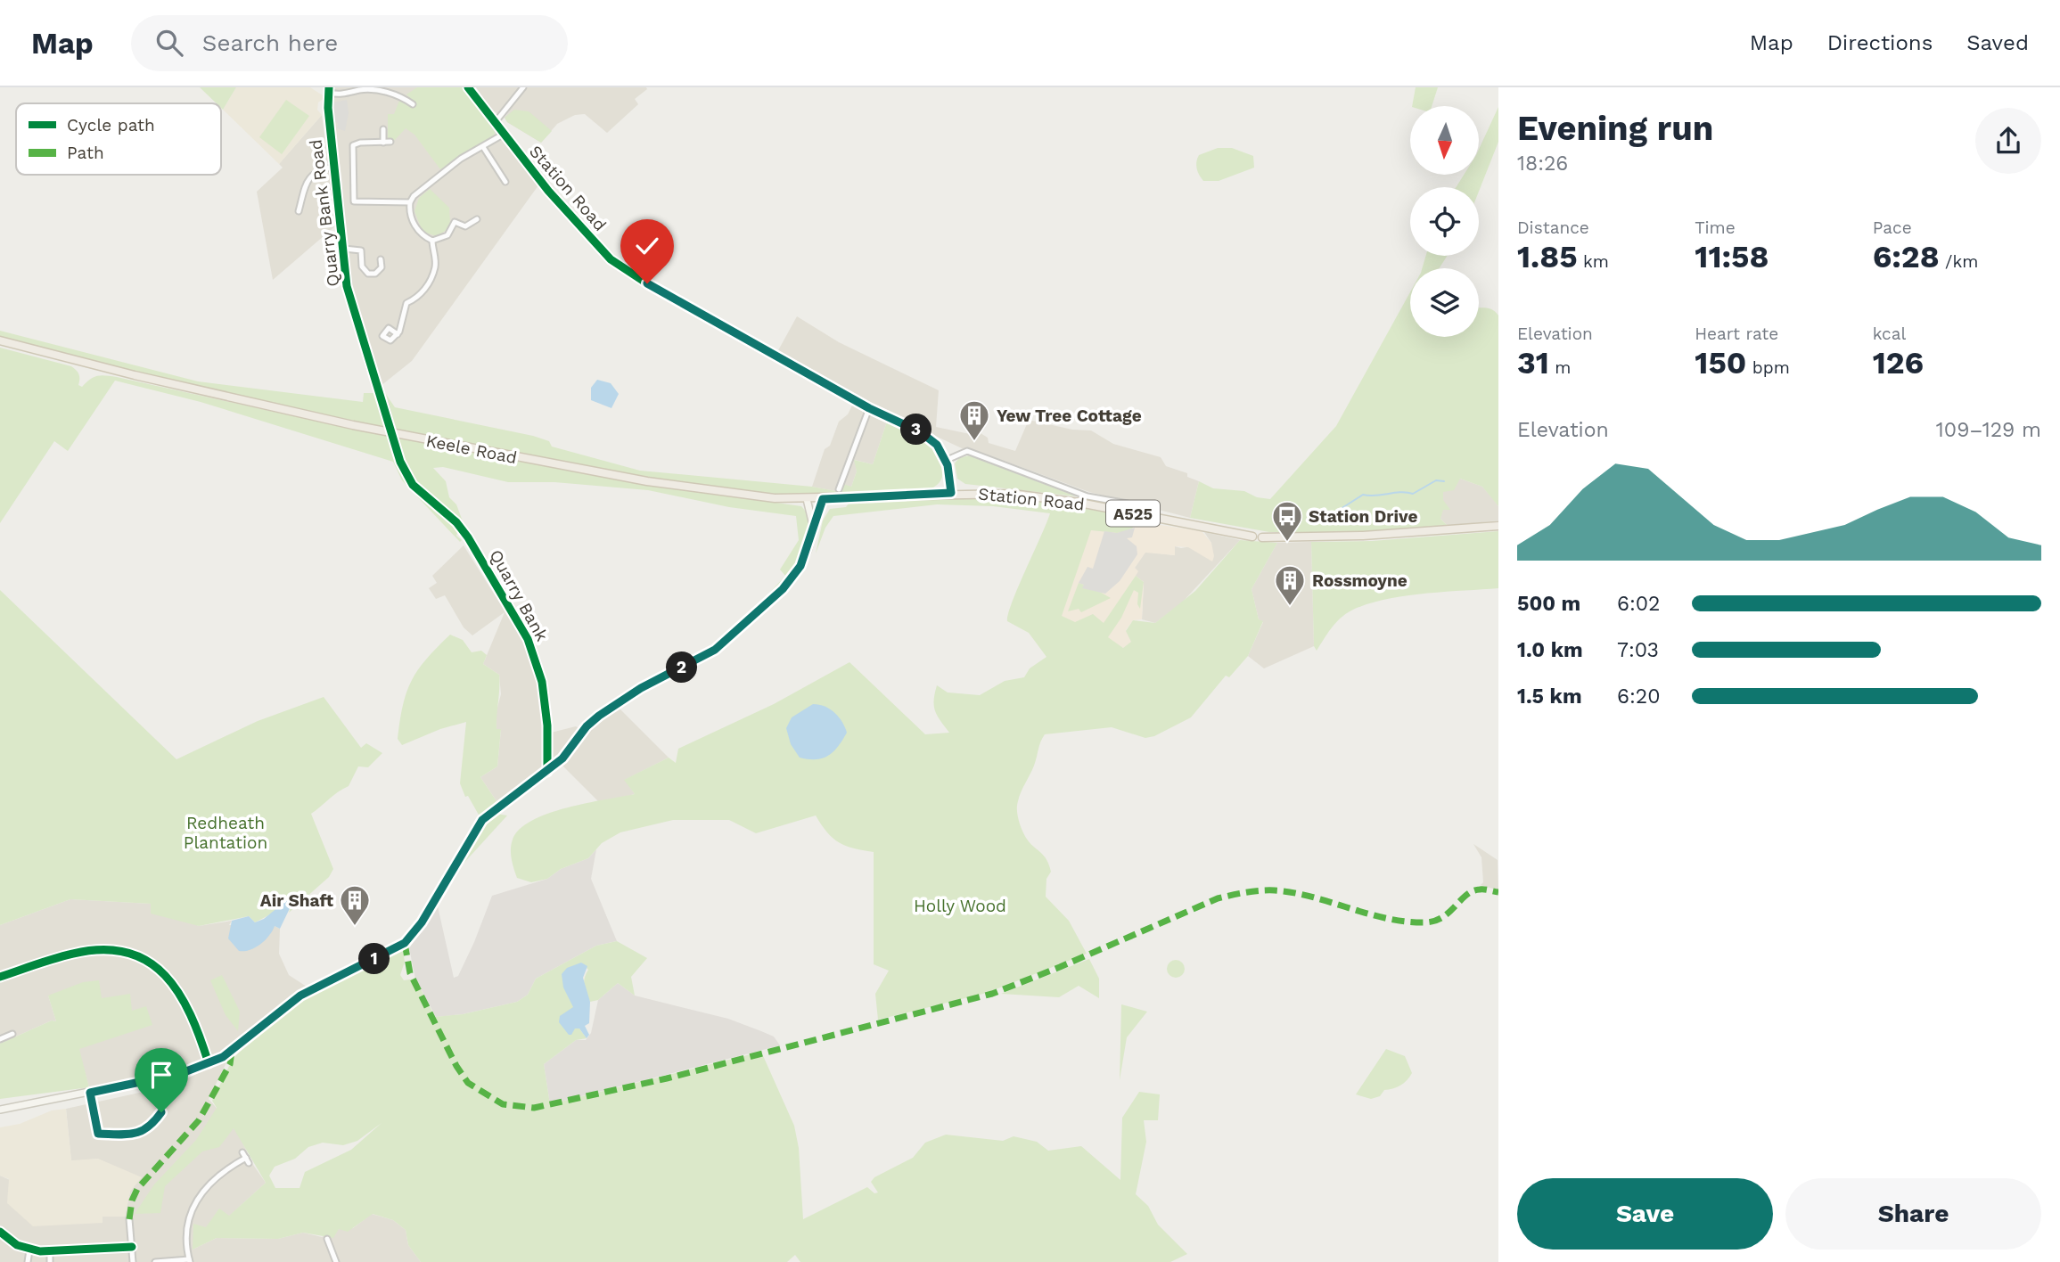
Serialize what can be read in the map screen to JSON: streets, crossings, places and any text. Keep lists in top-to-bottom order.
{
  "streets": {
    "main road": ["Station Road", "Keele Road", "A525"],
    "street": ["Quarry Bank Road", "Quarry Bank"]
  },
  "crossings": [
    ["Station Road", "Keele Road"],
    ["Quarry Bank Road", "Quarry Bank"]
  ],
  "parks": ["Redheath Plantation", "Holly Wood"],
  "places": {
    "building": ["Yew Tree Cottage", "Rossmoyne", "Air Shaft"],
    "bus stop": ["Station Drive"]
  },
  "legend": ["Cycle path", "Path"],
  "north": "bottom",
  "page": {
    "header": "Map",
    "search": "Search here",
    "nav": ["Map", "Directions", "Saved"],
    "heading": ["Evening run", "18:26"],
    "stats": [
      ["Distance", "1.85 km"],
      ["Time", "11:58"],
      ["Pace", "6:28 /km"],
      ["Elevation", "31 m"],
      ["Heart rate", "150 bpm"],
      ["kcal", "126"]
    ],
    "chart": ["Elevation", "109–129 m"],
    "pins": ["3", "2", "1"],
    "list": [
      {
        "name": "500 m",
        "note": "6:02"
      },
      {
        "name": "1.0 km",
        "note": "7:03"
      },
      {
        "name": "1.5 km",
        "note": "6:20"
      }
    ],
    "buttons": ["Save", "Share"]
  }
}
